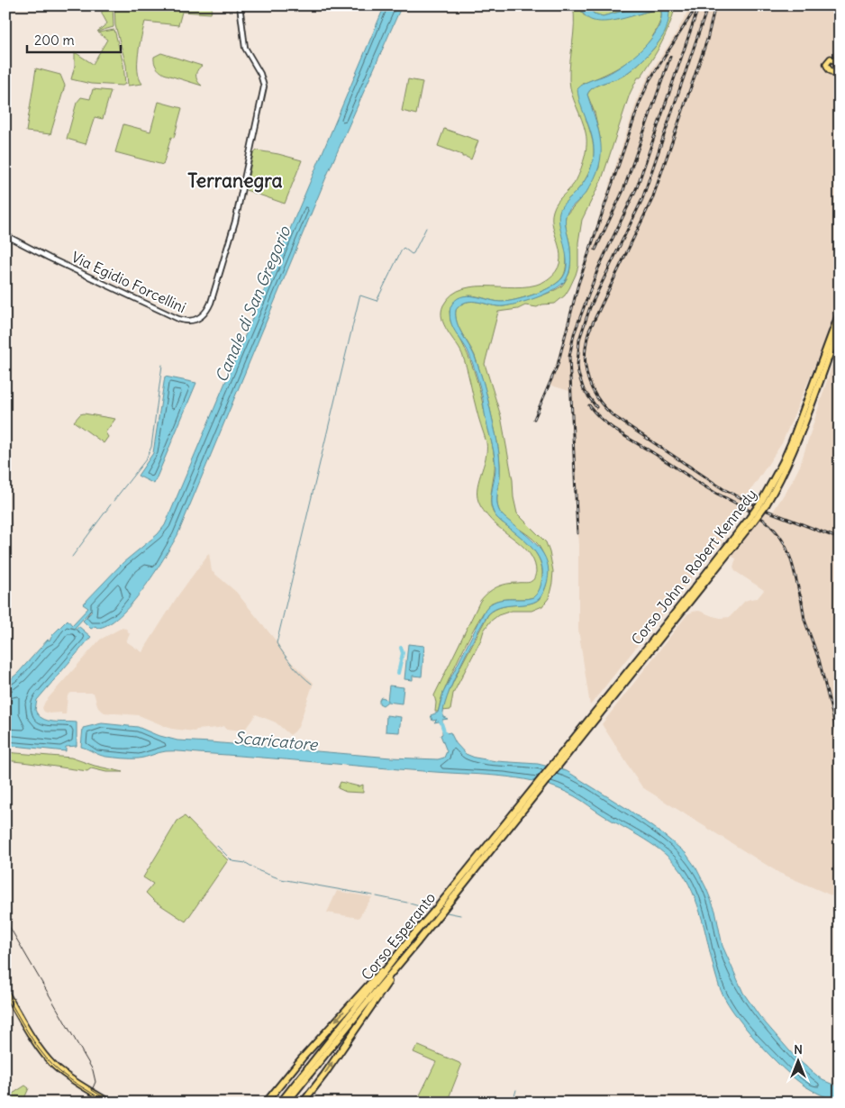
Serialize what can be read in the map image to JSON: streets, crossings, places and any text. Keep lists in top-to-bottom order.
{
  "streets": {
    "highway": ["Corso John e Robert Kennedy", "Corso Esperanto"],
    "street": ["Via Egidio Forcellini"]
  },
  "crossings": [
    ["Corso John e Robert Kennedy", "Corso Esperanto"]
  ],
  "districts": ["Terranegra"],
  "water": ["Canale di San Gregorio", "Scaricatore"],
  "scale_bar": "200 m",
  "north": "top"
}
